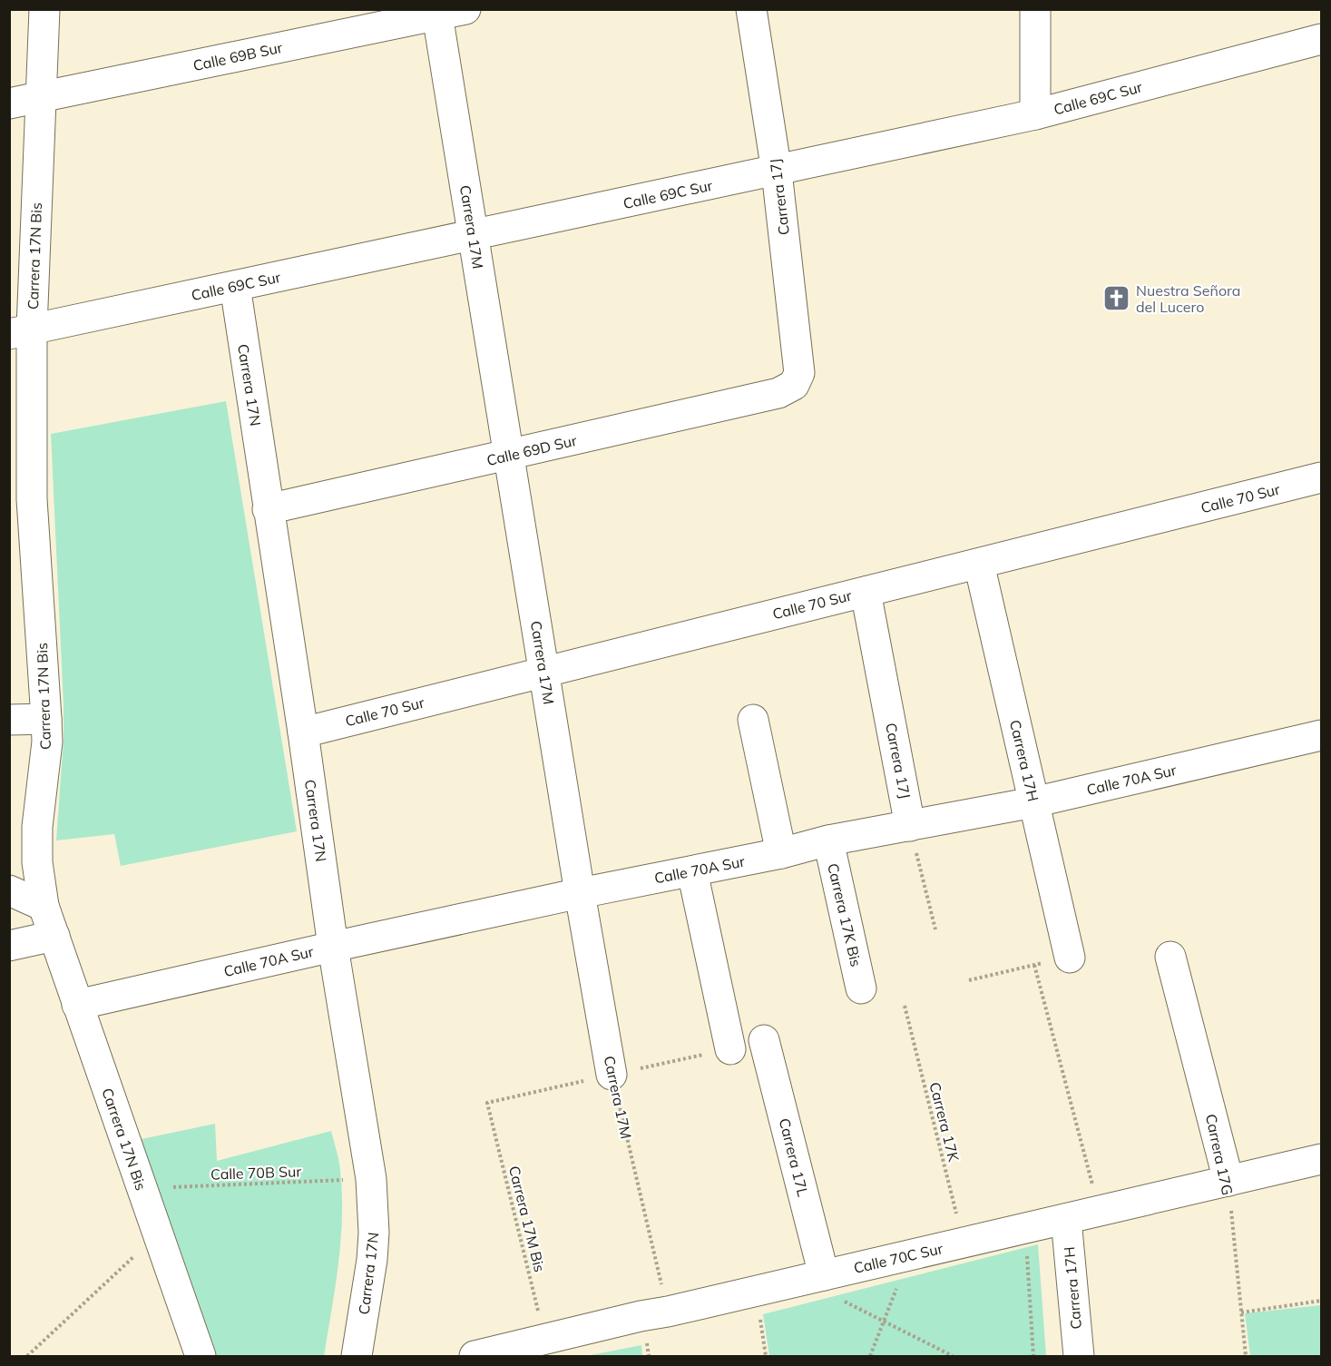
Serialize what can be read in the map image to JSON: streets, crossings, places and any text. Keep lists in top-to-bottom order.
{
  "streets": {
    "street": [
      "Calle 69B Sur",
      "Calle 69C Sur",
      "Carrera 17J",
      "Carrera 17M",
      "Carrera 17N Bis",
      "Carrera 17N",
      "Calle 69D Sur",
      "Calle 70 Sur",
      "Carrera 17H",
      "Calle 70A Sur",
      "Carrera 17K Bis",
      "Carrera 17G",
      "Carrera 17L",
      "Calle 70C Sur"
    ],
    "path": ["Carrera 17K", "Calle 70B Sur", "Carrera 17M Bis"]
  },
  "crossings": [
    ["Calle 69B Sur", "Carrera 17M"],
    ["Calle 69B Sur", "Carrera 17N Bis"],
    ["Calle 69C Sur", "Carrera 17J"],
    ["Calle 69C Sur", "Carrera 17M"],
    ["Calle 69C Sur", "Carrera 17N Bis"],
    ["Calle 69C Sur", "Carrera 17N"],
    ["Carrera 17J", "Calle 69D Sur"],
    ["Carrera 17J", "Calle 70 Sur"],
    ["Carrera 17J", "Calle 70A Sur"],
    ["Carrera 17M", "Calle 69D Sur"],
    ["Carrera 17M", "Calle 70 Sur"],
    ["Carrera 17M", "Calle 70A Sur"],
    ["Carrera 17M", "Calle 70C Sur"],
    ["Carrera 17N Bis", "Calle 70A Sur"],
    ["Carrera 17N Bis", "Calle 70B Sur"],
    ["Carrera 17N", "Calle 69D Sur"],
    ["Carrera 17N", "Calle 70 Sur"],
    ["Carrera 17N", "Calle 70A Sur"],
    ["Carrera 17N", "Calle 70B Sur"],
    ["Calle 70 Sur", "Carrera 17H"],
    ["Carrera 17H", "Calle 70A Sur"],
    ["Carrera 17H", "Calle 70C Sur"],
    ["Calle 70A Sur", "Carrera 17K Bis"],
    ["Carrera 17K", "Calle 70C Sur"],
    ["Carrera 17G", "Calle 70C Sur"],
    ["Carrera 17L", "Calle 70C Sur"],
    ["Carrera 17M Bis", "Calle 70C Sur"]
  ],
  "places": {
    "church": ["Nuestra Señora del Lucero"]
  }
}
